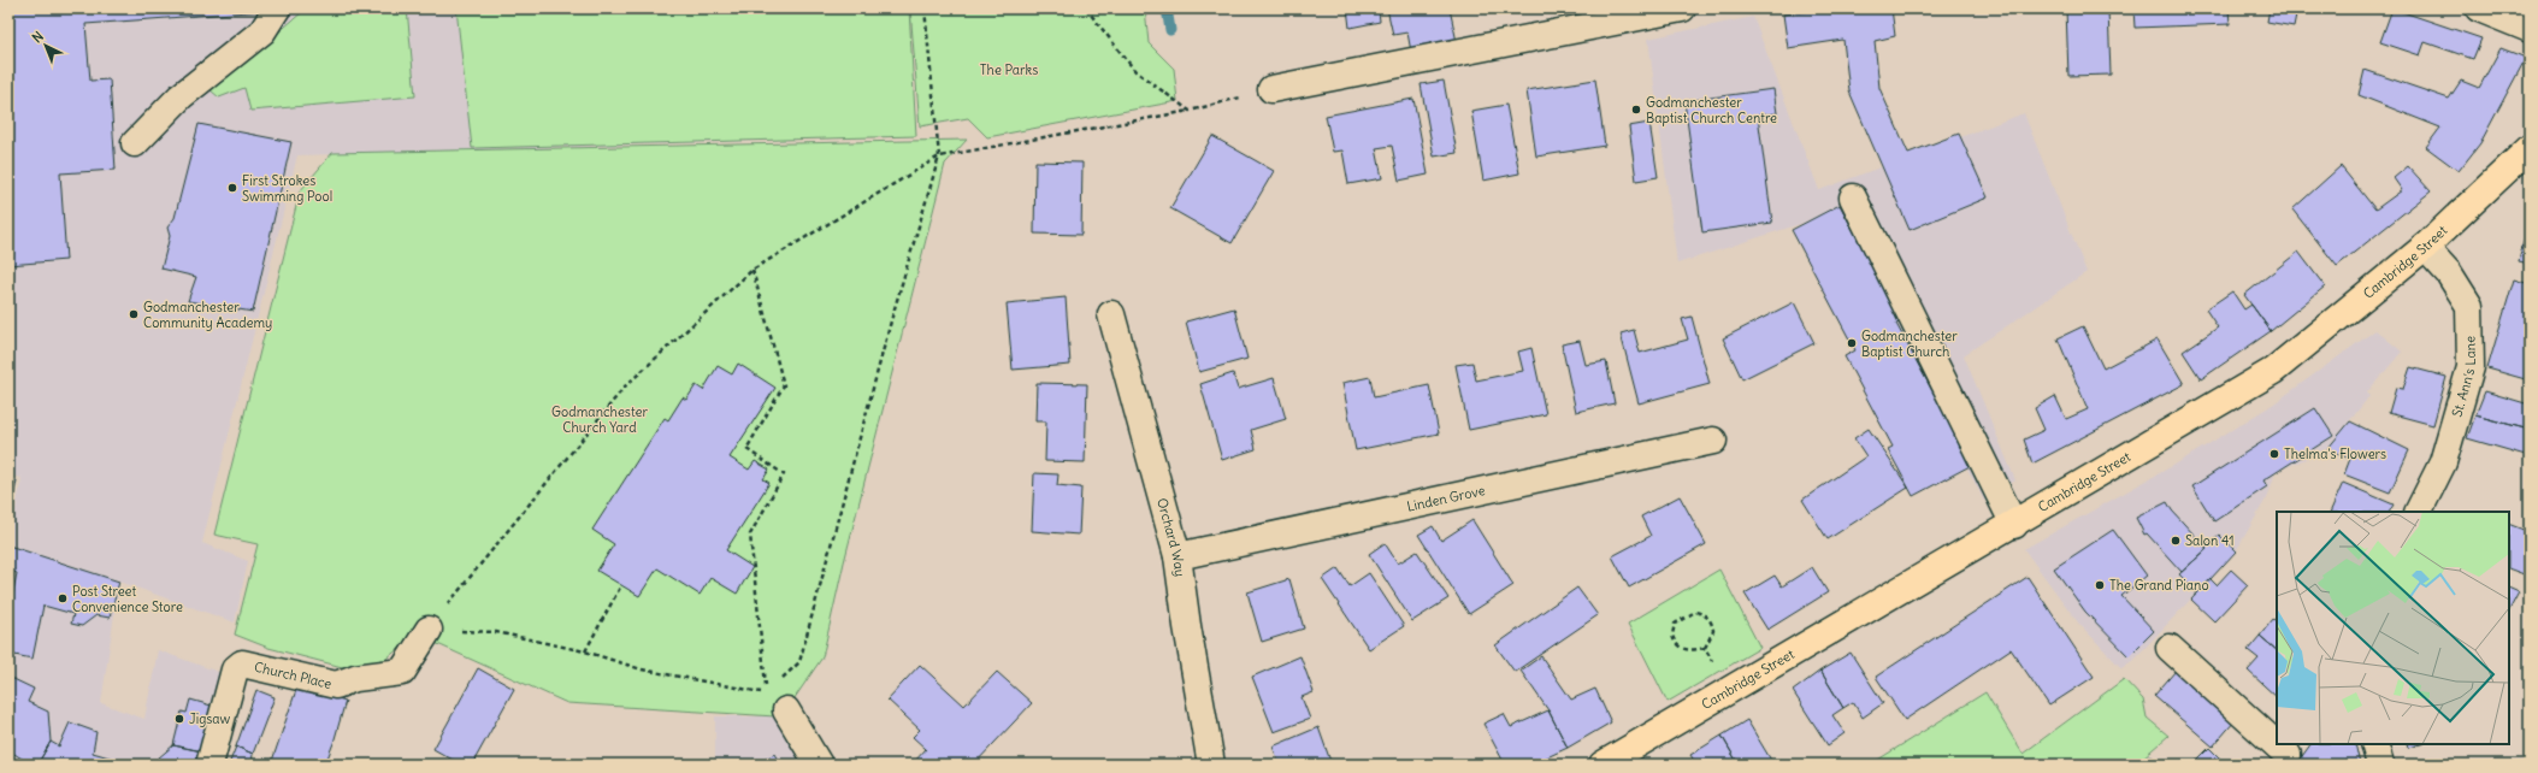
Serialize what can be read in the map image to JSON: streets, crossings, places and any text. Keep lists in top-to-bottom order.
{
  "streets": {
    "main road": ["Cambridge Street"],
    "street": [
      "St. Ann's Lane",
      "Linden Grove",
      "Orchard Way",
      "Church Place"
    ]
  },
  "crossings": [
    ["Cambridge Street", "St. Ann's Lane"],
    ["Linden Grove", "Orchard Way"]
  ],
  "parks": ["The Parks", "Godmanchester Church Yard"],
  "places": [
    "Godmanchester Baptist Church Centre",
    "First Strokes Swimming Pool",
    "Godmanchester Community Academy",
    "Godmanchester Baptist Church",
    "Thelma's Flowers",
    "Salon 41",
    "The Grand Piano",
    "Post Street Convenience Store",
    "Jigsaw"
  ],
  "north": "top left"
}
